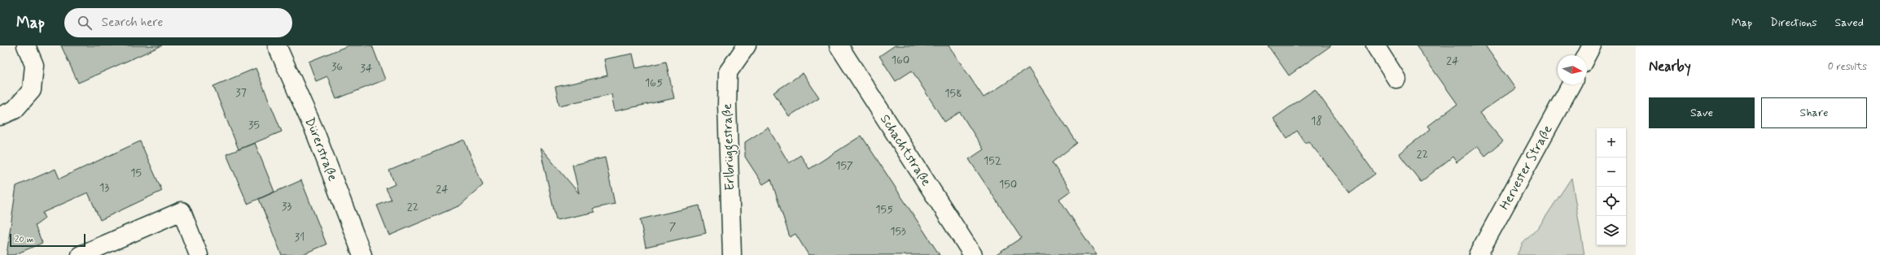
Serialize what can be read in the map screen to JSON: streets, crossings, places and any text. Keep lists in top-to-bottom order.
{
  "streets": {
    "street": [
      "Erlbrüggestraße",
      "Dürerstraße",
      "Schachtstraße",
      "Hervester Straße"
    ]
  },
  "house_numbers": [
    "160",
    "24",
    "36",
    "34",
    "165",
    "37",
    "158",
    "18",
    "35",
    "22",
    "152",
    "157",
    "15",
    "150",
    "13",
    "24",
    "33",
    "22",
    "155",
    "7",
    "153",
    "31"
  ],
  "scale_bar": "20 m",
  "north": "right",
  "page": {
    "header": "Map",
    "search": "Search here",
    "nav": ["Map", "Directions", "Saved"],
    "heading": ["Nearby", "0 results"],
    "buttons": ["Save", "Share"],
    "map_buttons": ["+", "−"],
    "scale": "20 m"
  }
}
